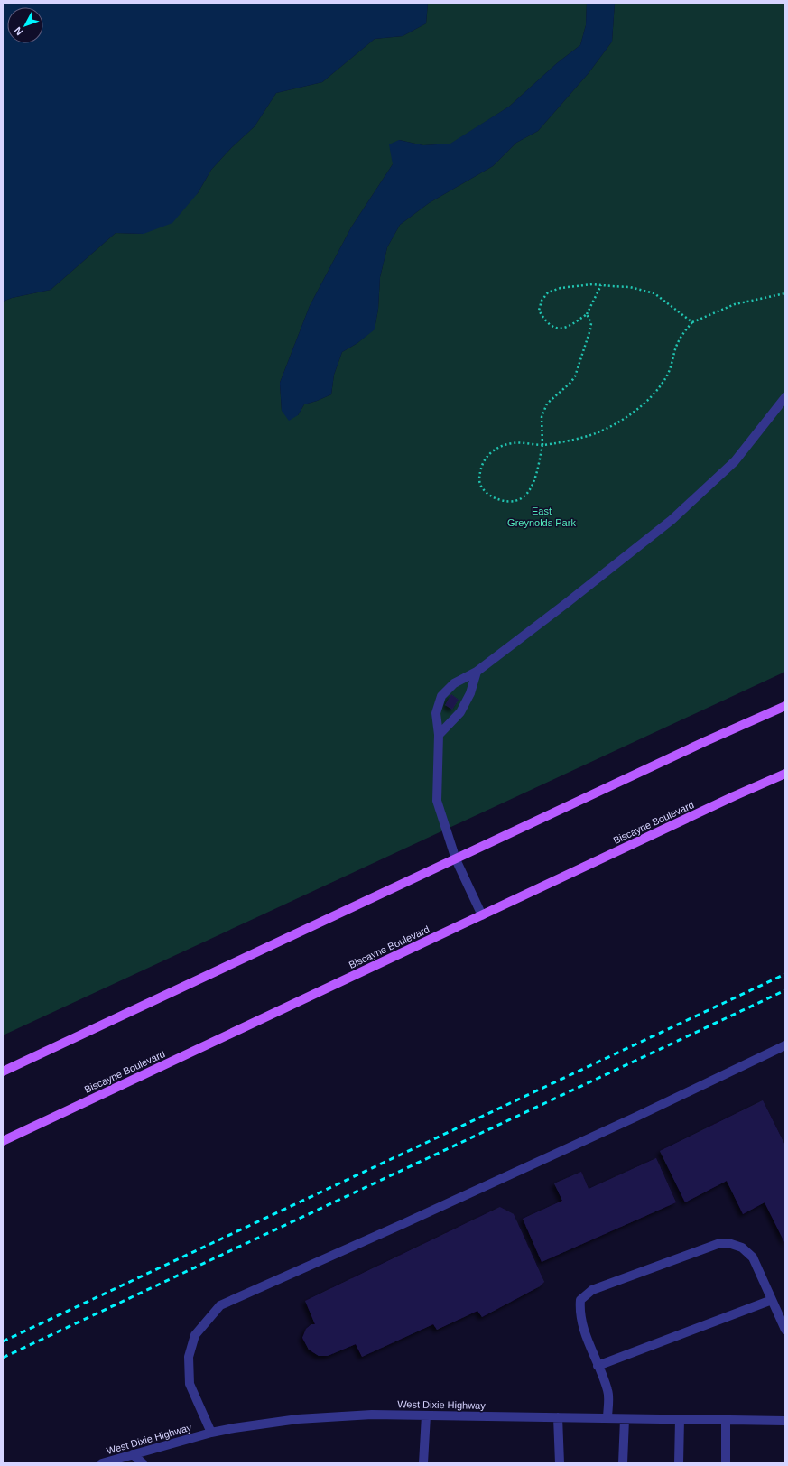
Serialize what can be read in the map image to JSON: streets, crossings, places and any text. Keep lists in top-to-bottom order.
{
  "streets": {
    "main road": ["Biscayne Boulevard"],
    "street": ["West Dixie Highway"]
  },
  "parks": ["East Greynolds Park"],
  "north": "bottom left"
}
